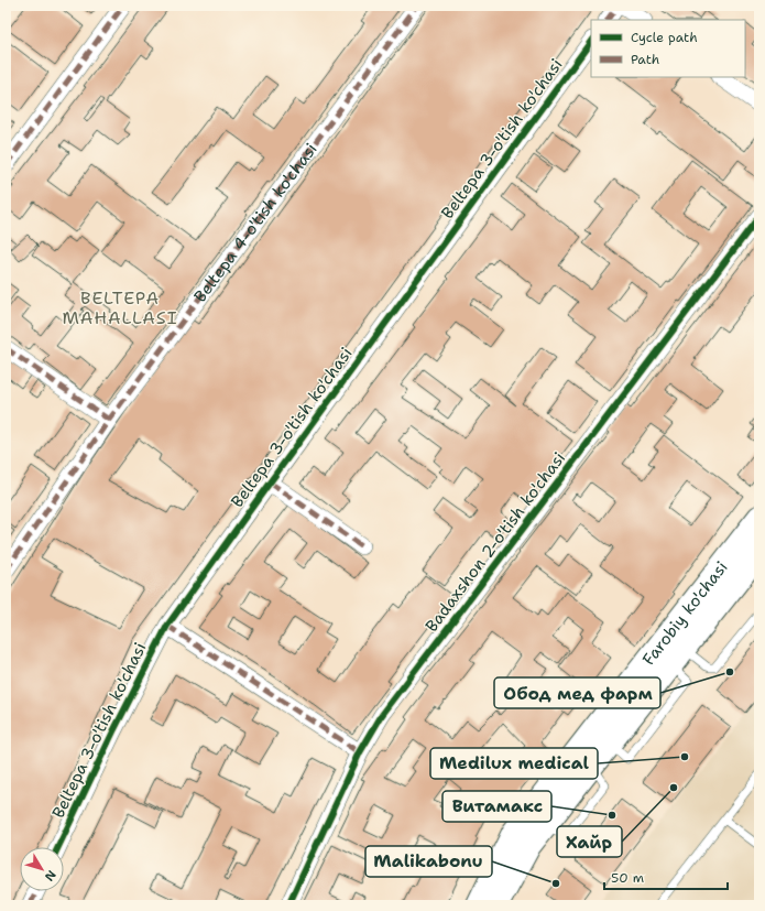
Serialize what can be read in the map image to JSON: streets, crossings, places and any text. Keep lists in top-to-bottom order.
{
  "streets": {
    "main road": ["Farobiy ko'chasi"],
    "street": ["Beltepa 3-o'tish ko'chasi", "Beltepa 4-o'tish ko'chasi", "Badaxshon 2-o'tish ko'chasi"]
  },
  "districts": ["BELTEPA MAHALLASI"],
  "places": [
    "Обод мед фарм",
    "Medilux medical",
    "Хайр",
    "Витамакс",
    "Malikabonu"
  ],
  "legend": ["Cycle path", "Path"],
  "scale_bar": "50 m",
  "north": "bottom right"
}
